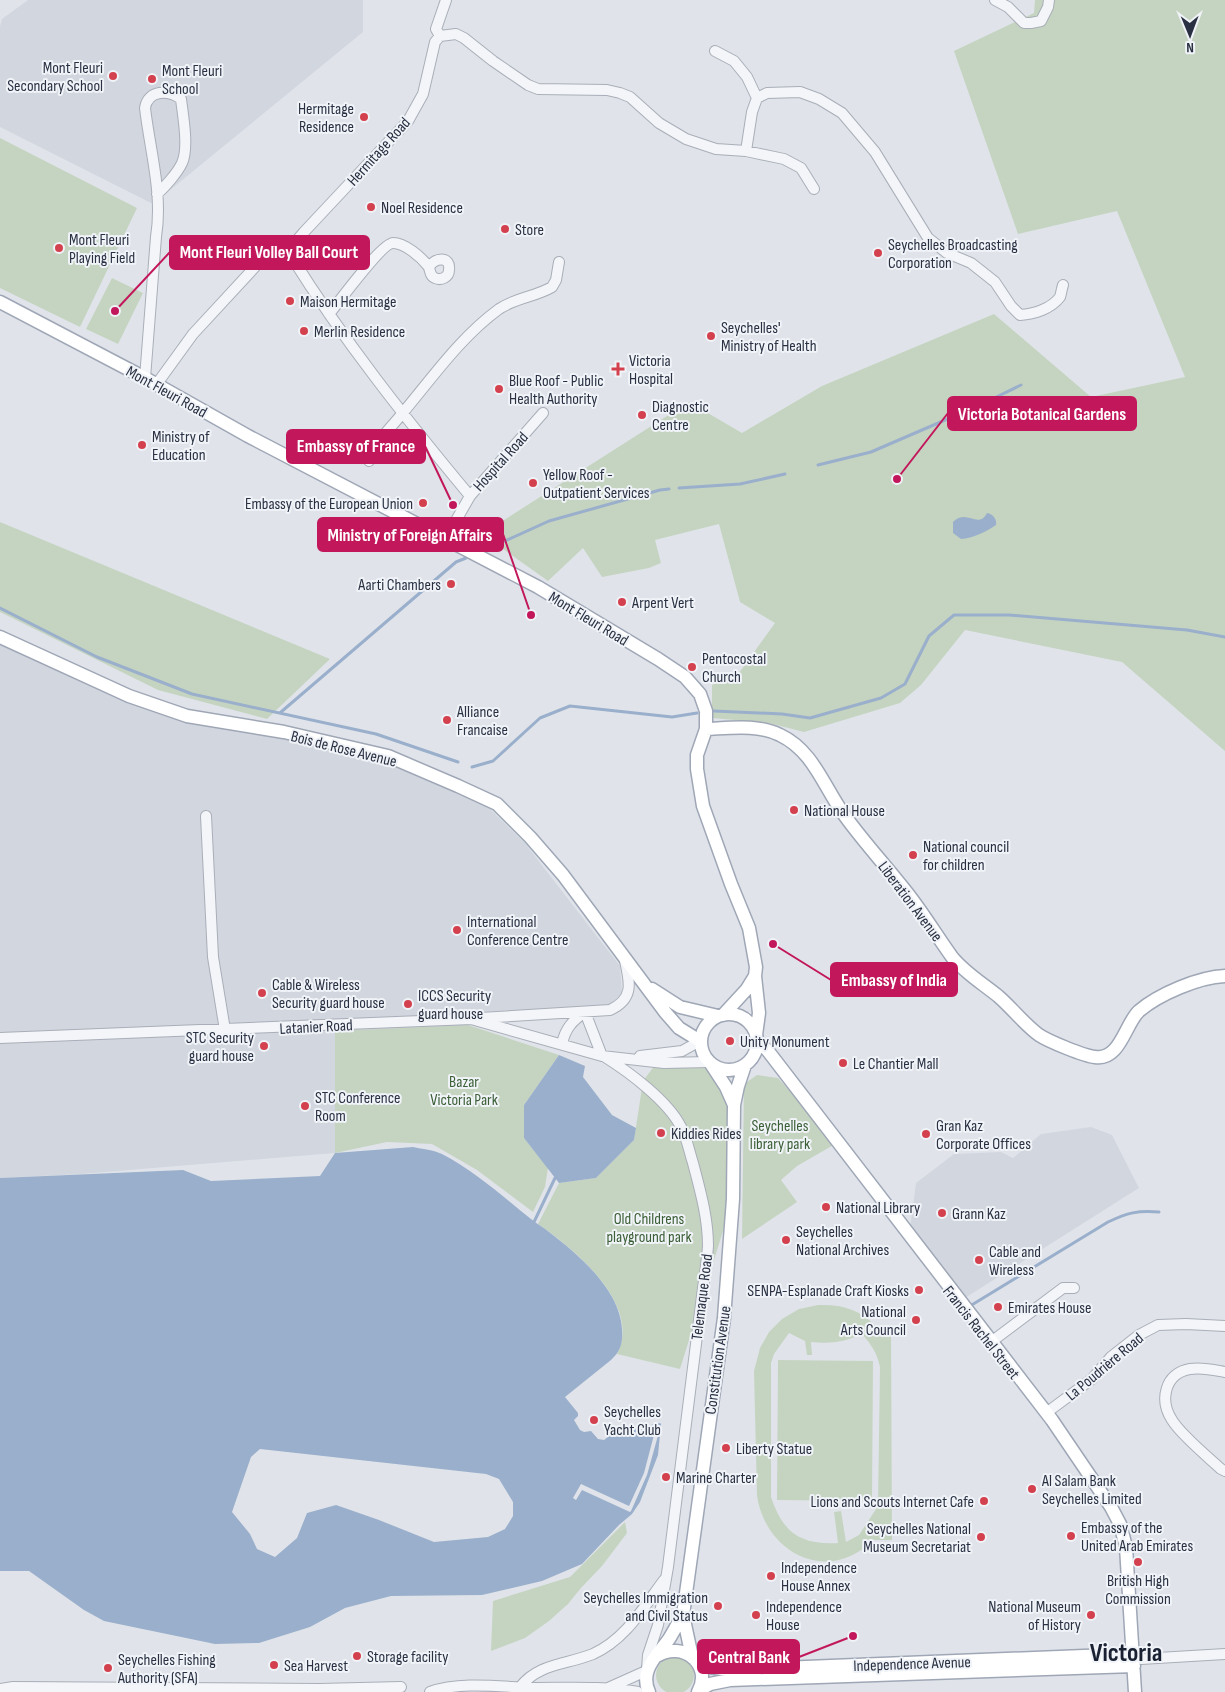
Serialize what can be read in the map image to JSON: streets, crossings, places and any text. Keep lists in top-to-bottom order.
{
  "streets": {
    "main road": [
      "Mont Fleuri Road",
      "Bois de Rose Avenue",
      "Liberation Avenue",
      "Francis Rachel Street",
      "Constitution Avenue",
      "Independence Avenue"
    ],
    "street": [
      "Hermitage Road",
      "Hospital Road",
      "Latanier Road",
      "Telemaque Road",
      "La Poudrière Road"
    ]
  },
  "crossings": [
    ["Hermitage Road", "Hospital Road"],
    ["Mont Fleuri Road", "Hospital Road"],
    ["Mont Fleuri Road", "Bois de Rose Avenue"],
    ["Mont Fleuri Road", "Liberation Avenue"],
    ["Mont Fleuri Road", "Latanier Road"],
    ["Mont Fleuri Road", "Francis Rachel Street"],
    ["Mont Fleuri Road", "Constitution Avenue"],
    ["Bois de Rose Avenue", "Latanier Road"],
    ["Bois de Rose Avenue", "Francis Rachel Street"],
    ["Bois de Rose Avenue", "Constitution Avenue"],
    ["Latanier Road", "Telemaque Road"],
    ["Latanier Road", "Francis Rachel Street"],
    ["Latanier Road", "Constitution Avenue"],
    ["Telemaque Road", "Constitution Avenue"],
    ["Francis Rachel Street", "Constitution Avenue"],
    ["Francis Rachel Street", "La Poudrière Road"],
    ["Francis Rachel Street", "Independence Avenue"],
    ["Constitution Avenue", "Independence Avenue"]
  ],
  "districts": ["Victoria"],
  "parks": ["Bazar Victoria Park", "Seychelles library park", "Old Childrens playground park"],
  "places": {
    "other": [
      "Mont Fleuri Secondary School",
      "Mont Fleuri School",
      "Hermitage Residence",
      "Noel Residence",
      "Store",
      "Mont Fleuri Playing Field",
      "Seychelles Broadcasting Corporation",
      "Maison Hermitage",
      "Mont Fleuri Volley Ball Court",
      "Merlin Residence",
      "Seychelles' Ministry of Health",
      "Blue Roof - Public Health Authority",
      "Diagnostic Centre",
      "Ministry of Education",
      "Victoria Botanical Gardens",
      "Yellow Roof - Outpatient Services",
      "Embassy of the European Union",
      "Embassy of France",
      "Aarti Chambers",
      "Arpent Vert",
      "Ministry of Foreign Affairs",
      "Pentocostal Church",
      "Alliance Francaise",
      "National House",
      "National council for children",
      "International Conference Centre",
      "Embassy of India",
      "Cable & Wireless Security guard house",
      "ICCS Security guard house",
      "Unity Monument",
      "STC Security guard house",
      "Le Chantier Mall",
      "STC Conference Room",
      "Kiddies Rides",
      "Gran Kaz Corporate Offices",
      "National Library",
      "Grann Kaz",
      "Seychelles National Archives",
      "Cable and Wireless",
      "SENPA-Esplanade Craft Kiosks",
      "Emirates House",
      "National Arts Council",
      "Seychelles Yacht Club",
      "Liberty Statue",
      "Marine Charter",
      "Al Salam Bank Seychelles Limited",
      "Lions and Scouts Internet Cafe",
      "Embassy of the United Arab Emirates",
      "Seychelles National Museum Secretariat",
      "British High Commission",
      "Independence House Annex",
      "Seychelles Immigration and Civil Status",
      "Independence House",
      "National Museum of History",
      "Central Bank",
      "Storage facility",
      "Sea Harvest",
      "Seychelles Fishing Authority (SFA)"
    ],
    "health": ["Victoria Hospital"]
  },
  "north": "bottom"
}
